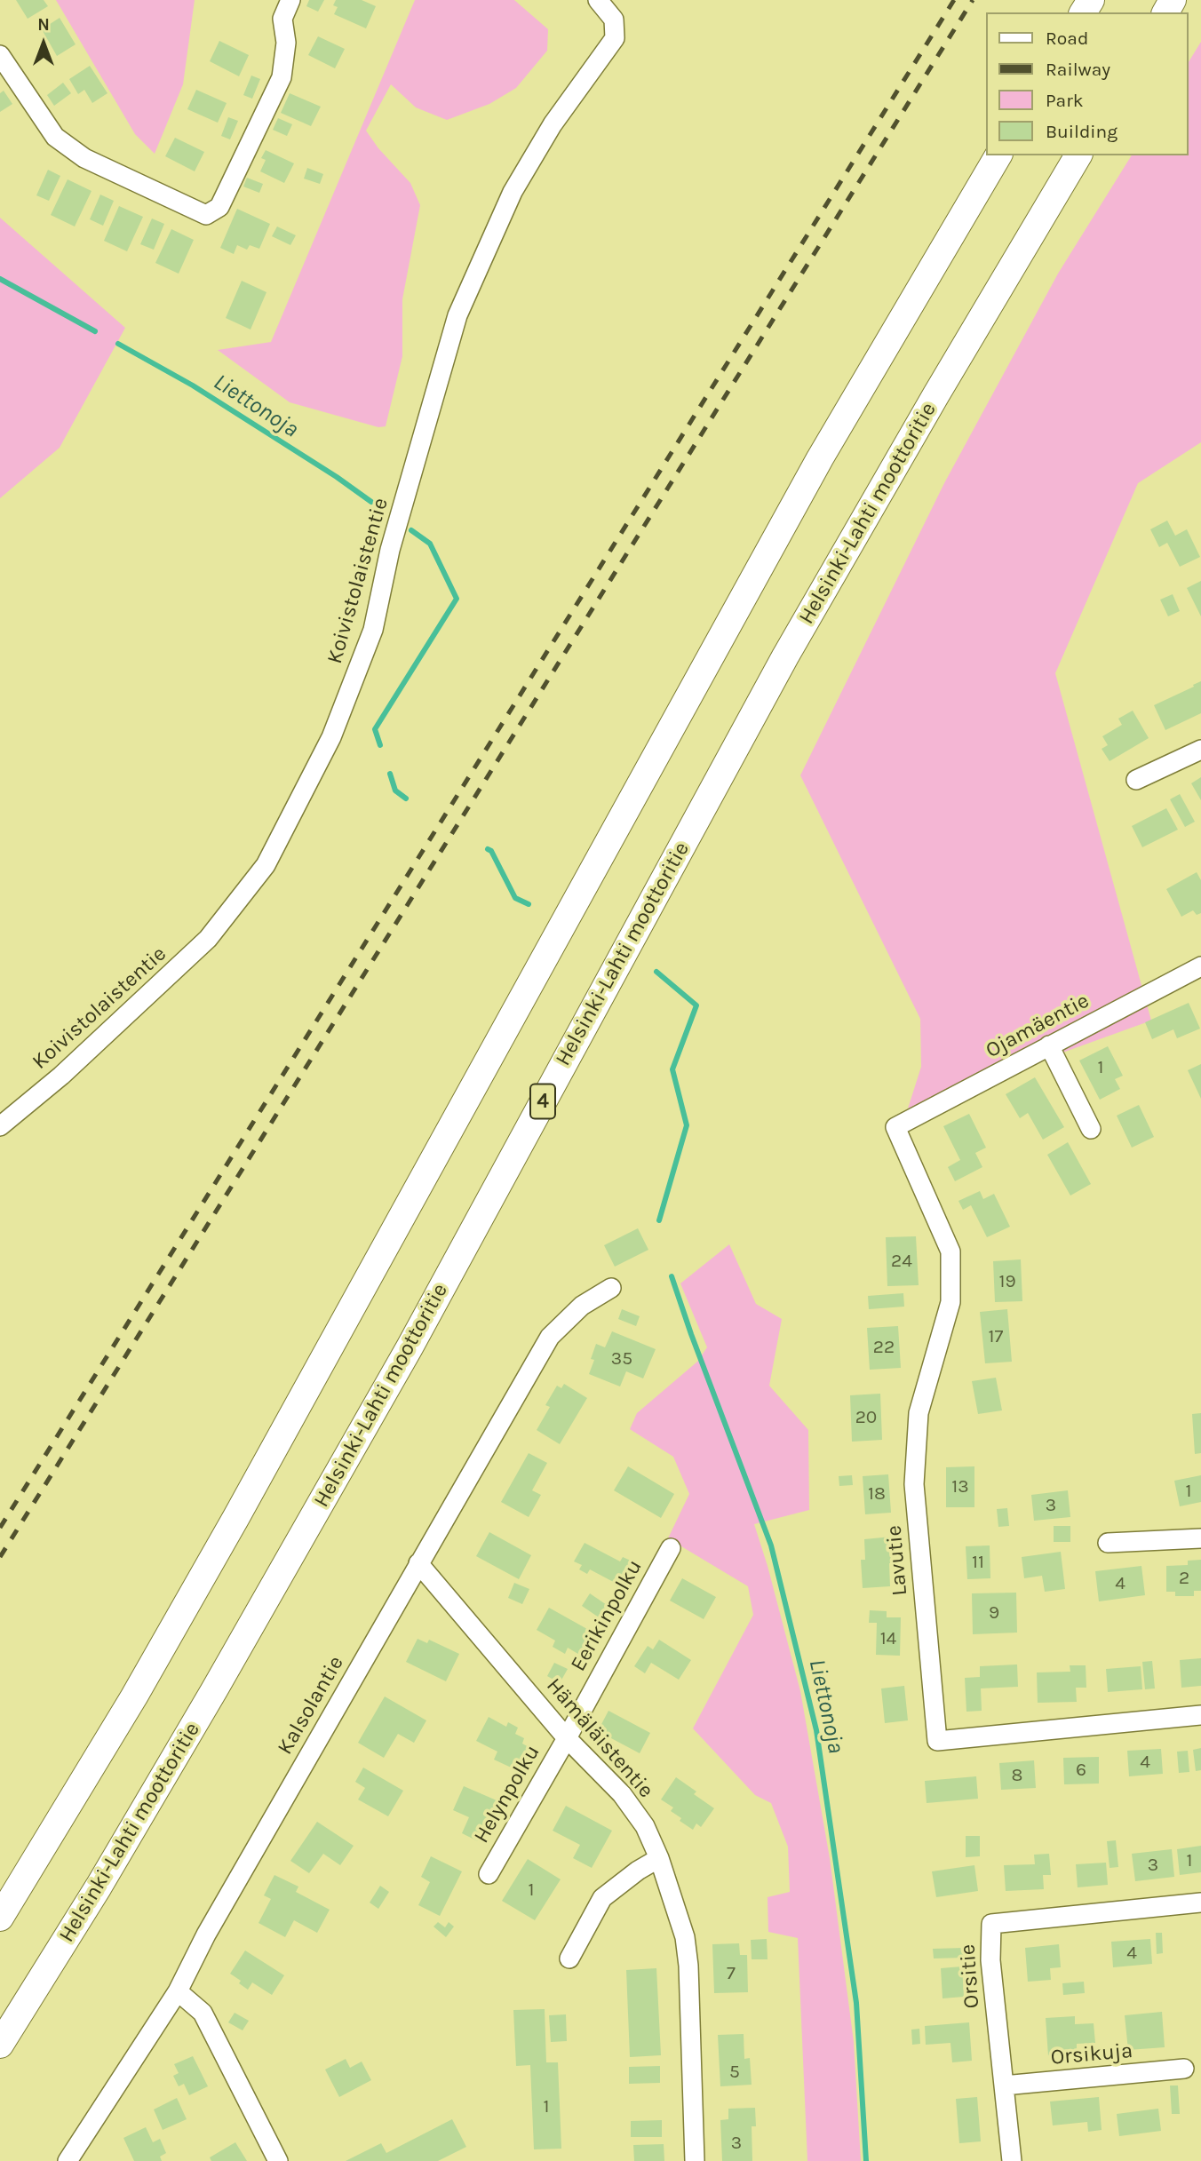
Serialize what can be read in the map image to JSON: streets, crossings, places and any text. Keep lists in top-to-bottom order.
{
  "streets": {
    "highway": ["Helsinki-Lahti moottoritie", "4"],
    "street": [
      "Koivistolaistentie",
      "Ojamäentie",
      "Lavutie",
      "Eerikinpolku",
      "Kalsolantie",
      "Hämäläistentie",
      "Helynpolku",
      "Orsitie",
      "Orsikuja"
    ]
  },
  "crossings": [
    ["Ojamäentie", "Lavutie"],
    ["Eerikinpolku", "Hämäläistentie"],
    ["Eerikinpolku", "Helynpolku"],
    ["Kalsolantie", "Hämäläistentie"],
    ["Hämäläistentie", "Helynpolku"],
    ["Orsitie", "Orsikuja"]
  ],
  "water": ["Liettonoja"],
  "house_numbers": [
    "1",
    "24",
    "19",
    "17",
    "22",
    "35",
    "20",
    "13",
    "1",
    "18",
    "3",
    "11",
    "2",
    "4",
    "9",
    "14",
    "4",
    "6",
    "8",
    "1",
    "3",
    "1",
    "4",
    "7",
    "5",
    "1",
    "3"
  ],
  "legend": [
    "Road",
    "Railway",
    "Park",
    "Building"
  ],
  "north": "top"
}
